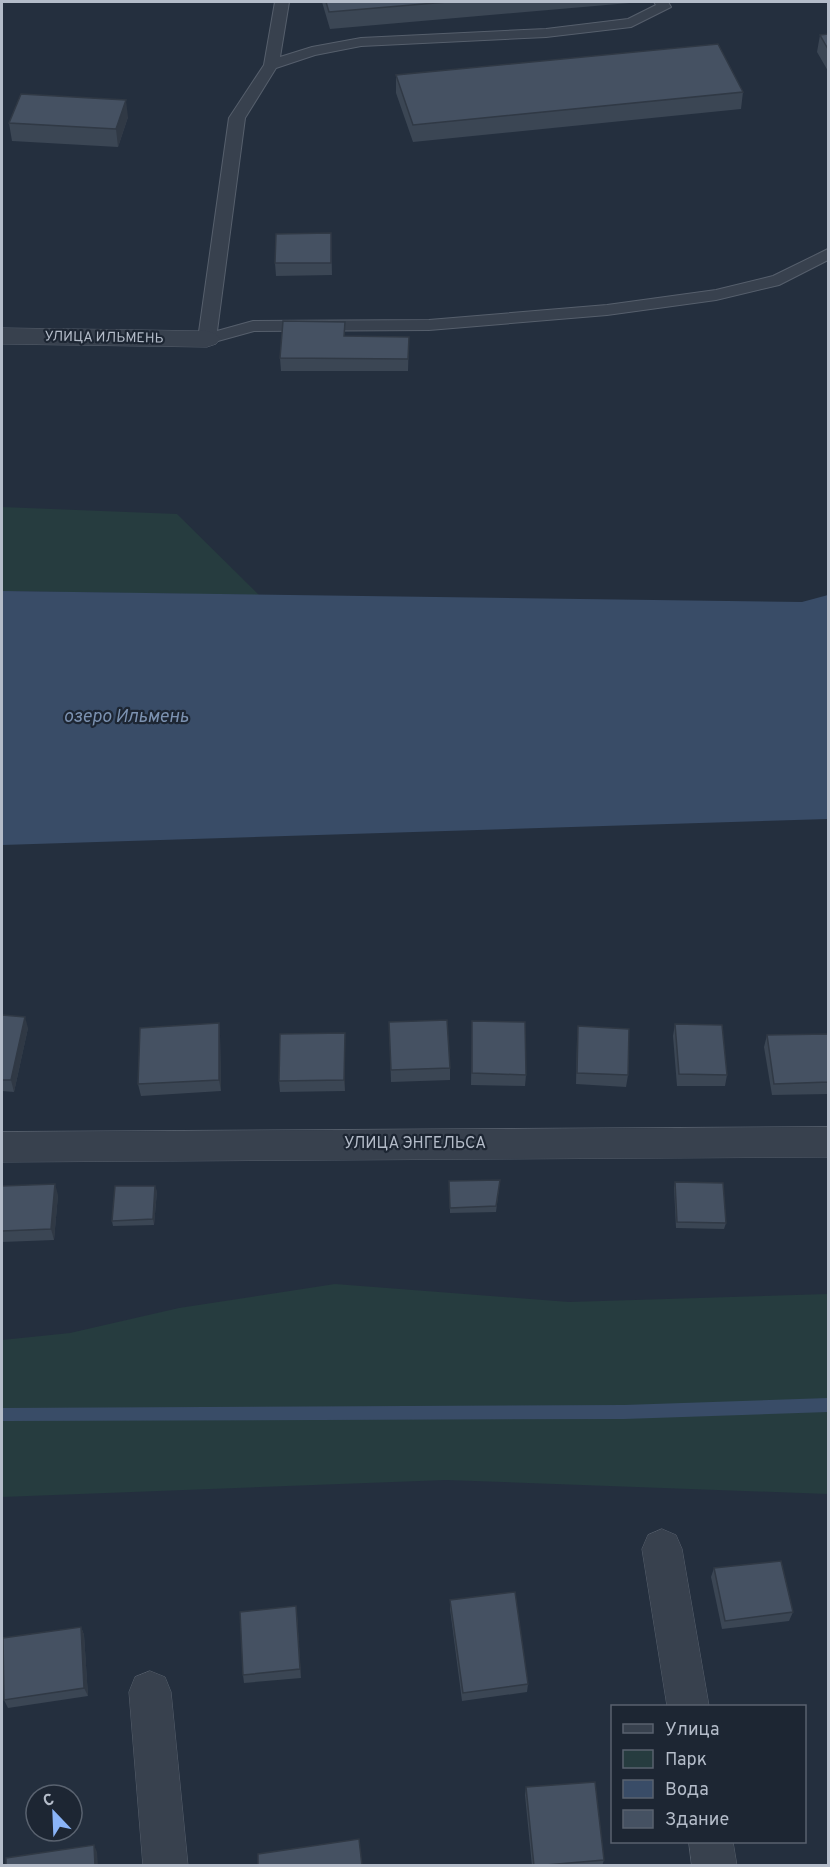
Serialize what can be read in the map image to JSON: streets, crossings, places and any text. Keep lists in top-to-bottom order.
{
  "streets": {
    "street": ["УЛИЦА ИЛЬМЕНЬ", "УЛИЦА ЭНГЕЛЬСА"]
  },
  "water": ["озеро Ильмень"],
  "legend": [
    "Улица",
    "Парк",
    "Вода",
    "Здание"
  ],
  "north": "top left"
}
